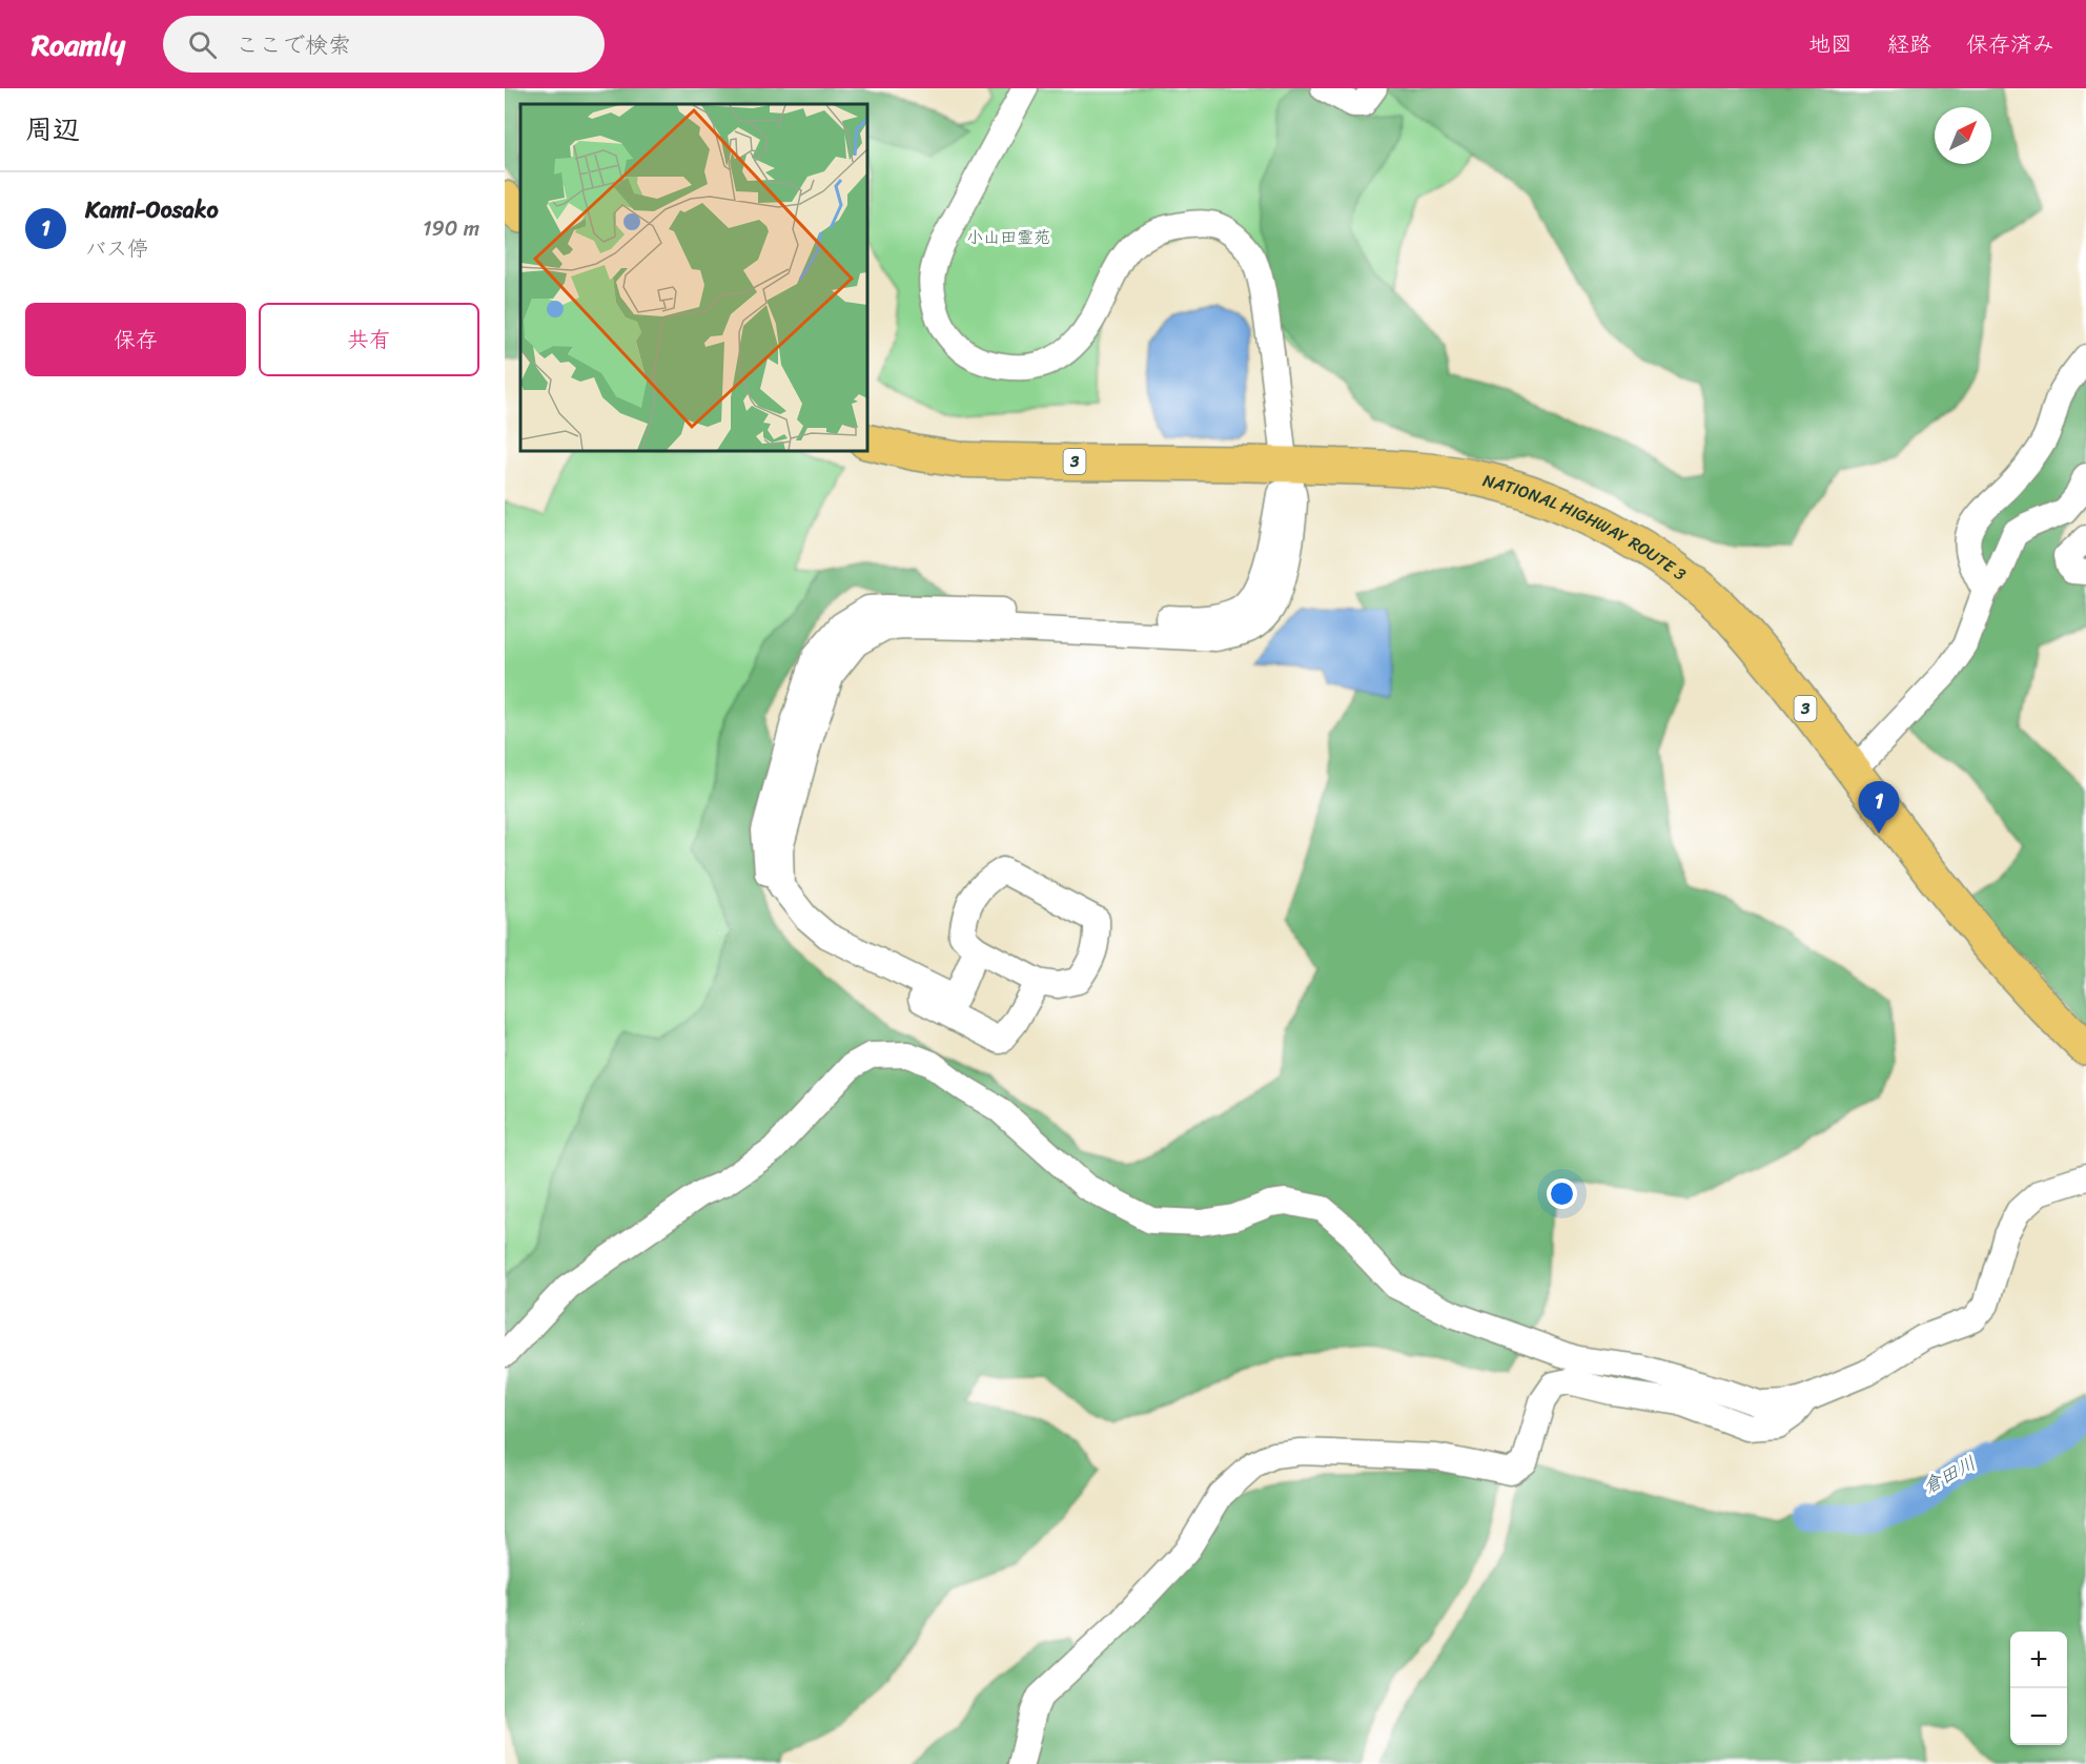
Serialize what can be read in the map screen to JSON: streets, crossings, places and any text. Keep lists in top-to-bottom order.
{
  "streets": {
    "highway": ["3", "NATIONAL HIGHWAY ROUTE 3"]
  },
  "water": ["倉田川"],
  "parks": ["小山田霊苑"],
  "north": "top right",
  "page": {
    "header": "Roamly",
    "search": "ここで検索",
    "nav": ["地図", "経路", "保存済み"],
    "heading": "周辺",
    "list": [
      {
        "mark": "1",
        "name": "Kami-Oosako",
        "note": "バス停",
        "value": "190 m"
      }
    ],
    "buttons": ["保存", "共有"],
    "pins": "1",
    "map_buttons": ["+", "−"]
  }
}
